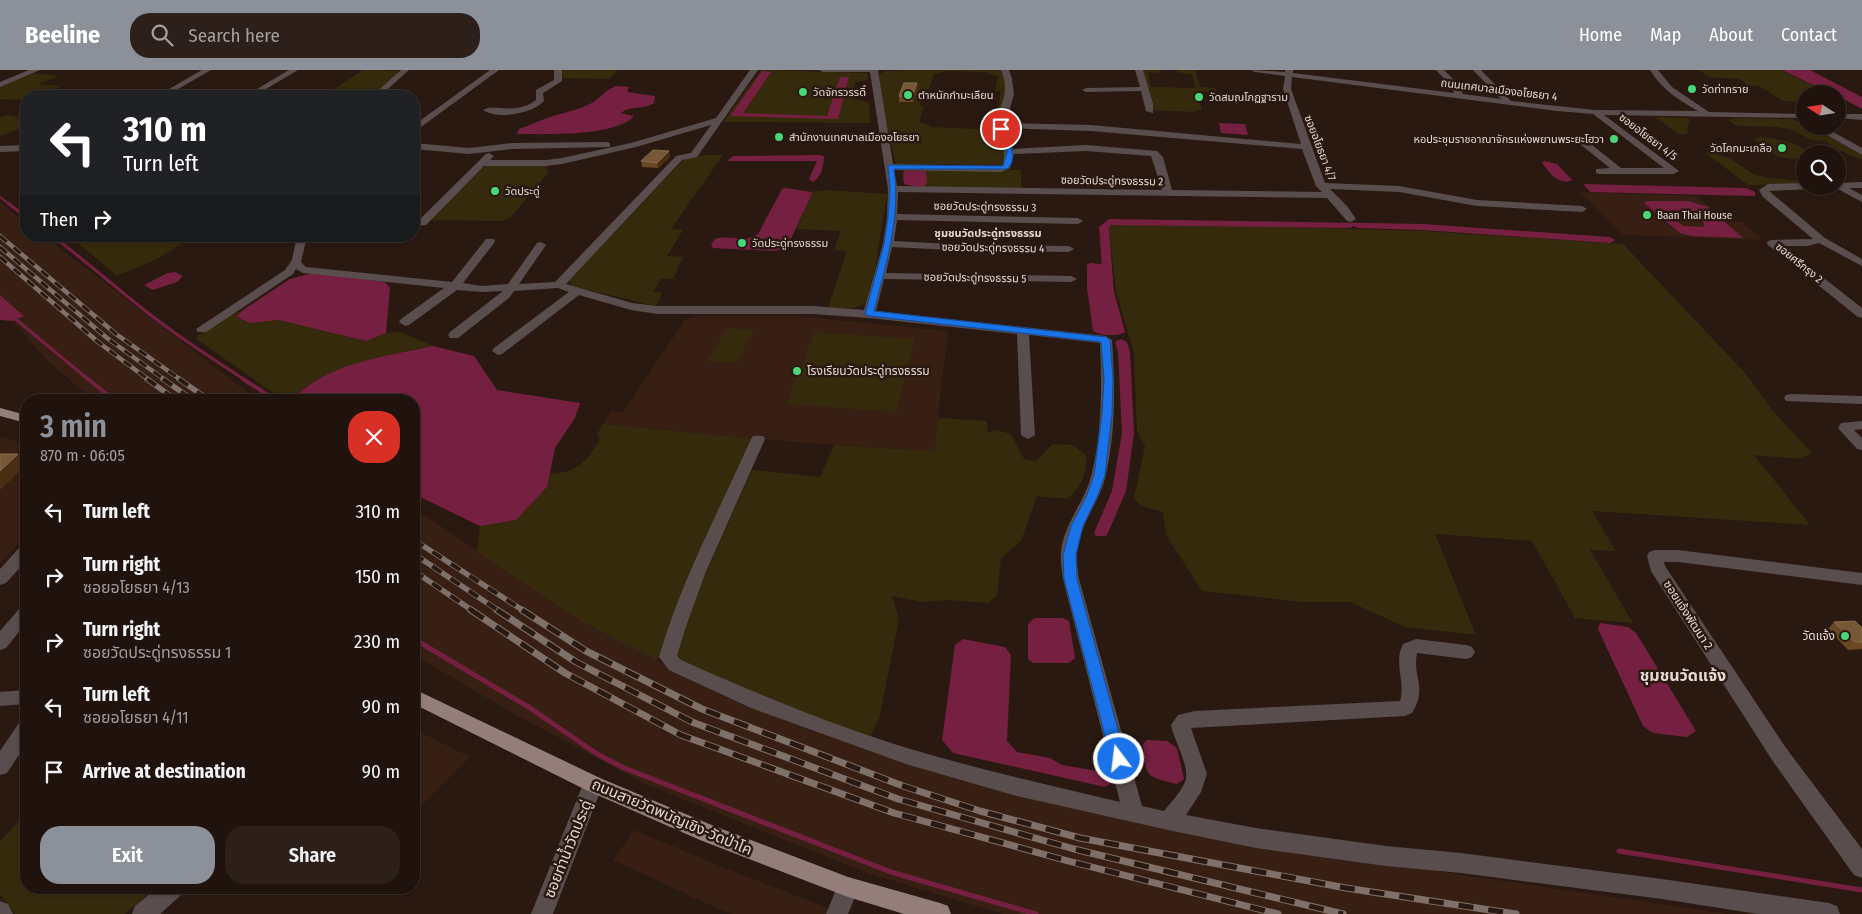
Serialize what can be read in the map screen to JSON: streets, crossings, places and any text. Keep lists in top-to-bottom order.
{
  "streets": {
    "main road": ["ถนนสายวัดพนัญเชิง-วัดป่าโค"],
    "street": [
      "ถนนเทศบาลเมืองอโยธยา 4",
      "ซอยอโยธยา 4/5",
      "ซอยอโยธยา 4/7",
      "ซอยวัดประดู่ทรงธรรม 2",
      "ซอยวัดประดู่ทรงธรรม 3",
      "ซอยวัดประดู่ทรงธรรม 4",
      "ซอยศรีกรุง 2",
      "ซอยวัดประดู่ทรงธรรม 5",
      "ซอยแจ้งพัฒนา 2",
      "ซอยท่าน้ำวัดประดู่"
    ]
  },
  "crossings": [
    ["ถนนเทศบาลเมืองอโยธยา 4", "ซอยอโยธยา 4/5"],
    ["ถนนเทศบาลเมืองอโยธยา 4", "ซอยอโยธยา 4/7"],
    ["ซอยอโยธยา 4/7", "ซอยวัดประดู่ทรงธรรม 2"],
    ["ถนนสายวัดพนัญเชิง-วัดป่าโค", "ซอยท่าน้ำวัดประดู่"]
  ],
  "districts": ["ชุมชนวัดประดู่ทรงธรรม", "ชุมชนวัดแจ้ง"],
  "places": [
    "วัดท่าทราย",
    "วัดจักรวรรดิ์",
    "ตำหนักกำมะเลียน",
    "วัดสมณโกฏฐาราม",
    "สำนักงานเทศบาลเมืองอโยธยา",
    "หอประชุมราชอาณาจักรแห่งพยานพระยะโฮวา",
    "วัดโคกมะเกลือ",
    "วัดประดู่",
    "Baan Thai House",
    "วัดประดู่ทรงธรรม",
    "โรงเรียนวัดประดู่ทรงธรรม",
    "วัดแจ้ง"
  ],
  "north": "left",
  "page": {
    "header": "Beeline",
    "search": "Search here",
    "nav": [
      "Home",
      "Map",
      "About",
      "Contact"
    ],
    "turn": ["310 m", "Turn left"],
    "then": "Then",
    "heading": ["3 min", "870 m · 06:05"],
    "list": [
      {
        "name": "Turn left",
        "value": "310 m"
      },
      {
        "name": "Turn right",
        "note": "ซอยอโยธยา 4/13",
        "value": "150 m"
      },
      {
        "name": "Turn right",
        "note": "ซอยวัดประดู่ทรงธรรม 1",
        "value": "230 m"
      },
      {
        "name": "Turn left",
        "note": "ซอยอโยธยา 4/11",
        "value": "90 m"
      },
      {
        "name": "Arrive at destination",
        "value": "90 m"
      }
    ],
    "buttons": ["Exit", "Share"]
  }
}
